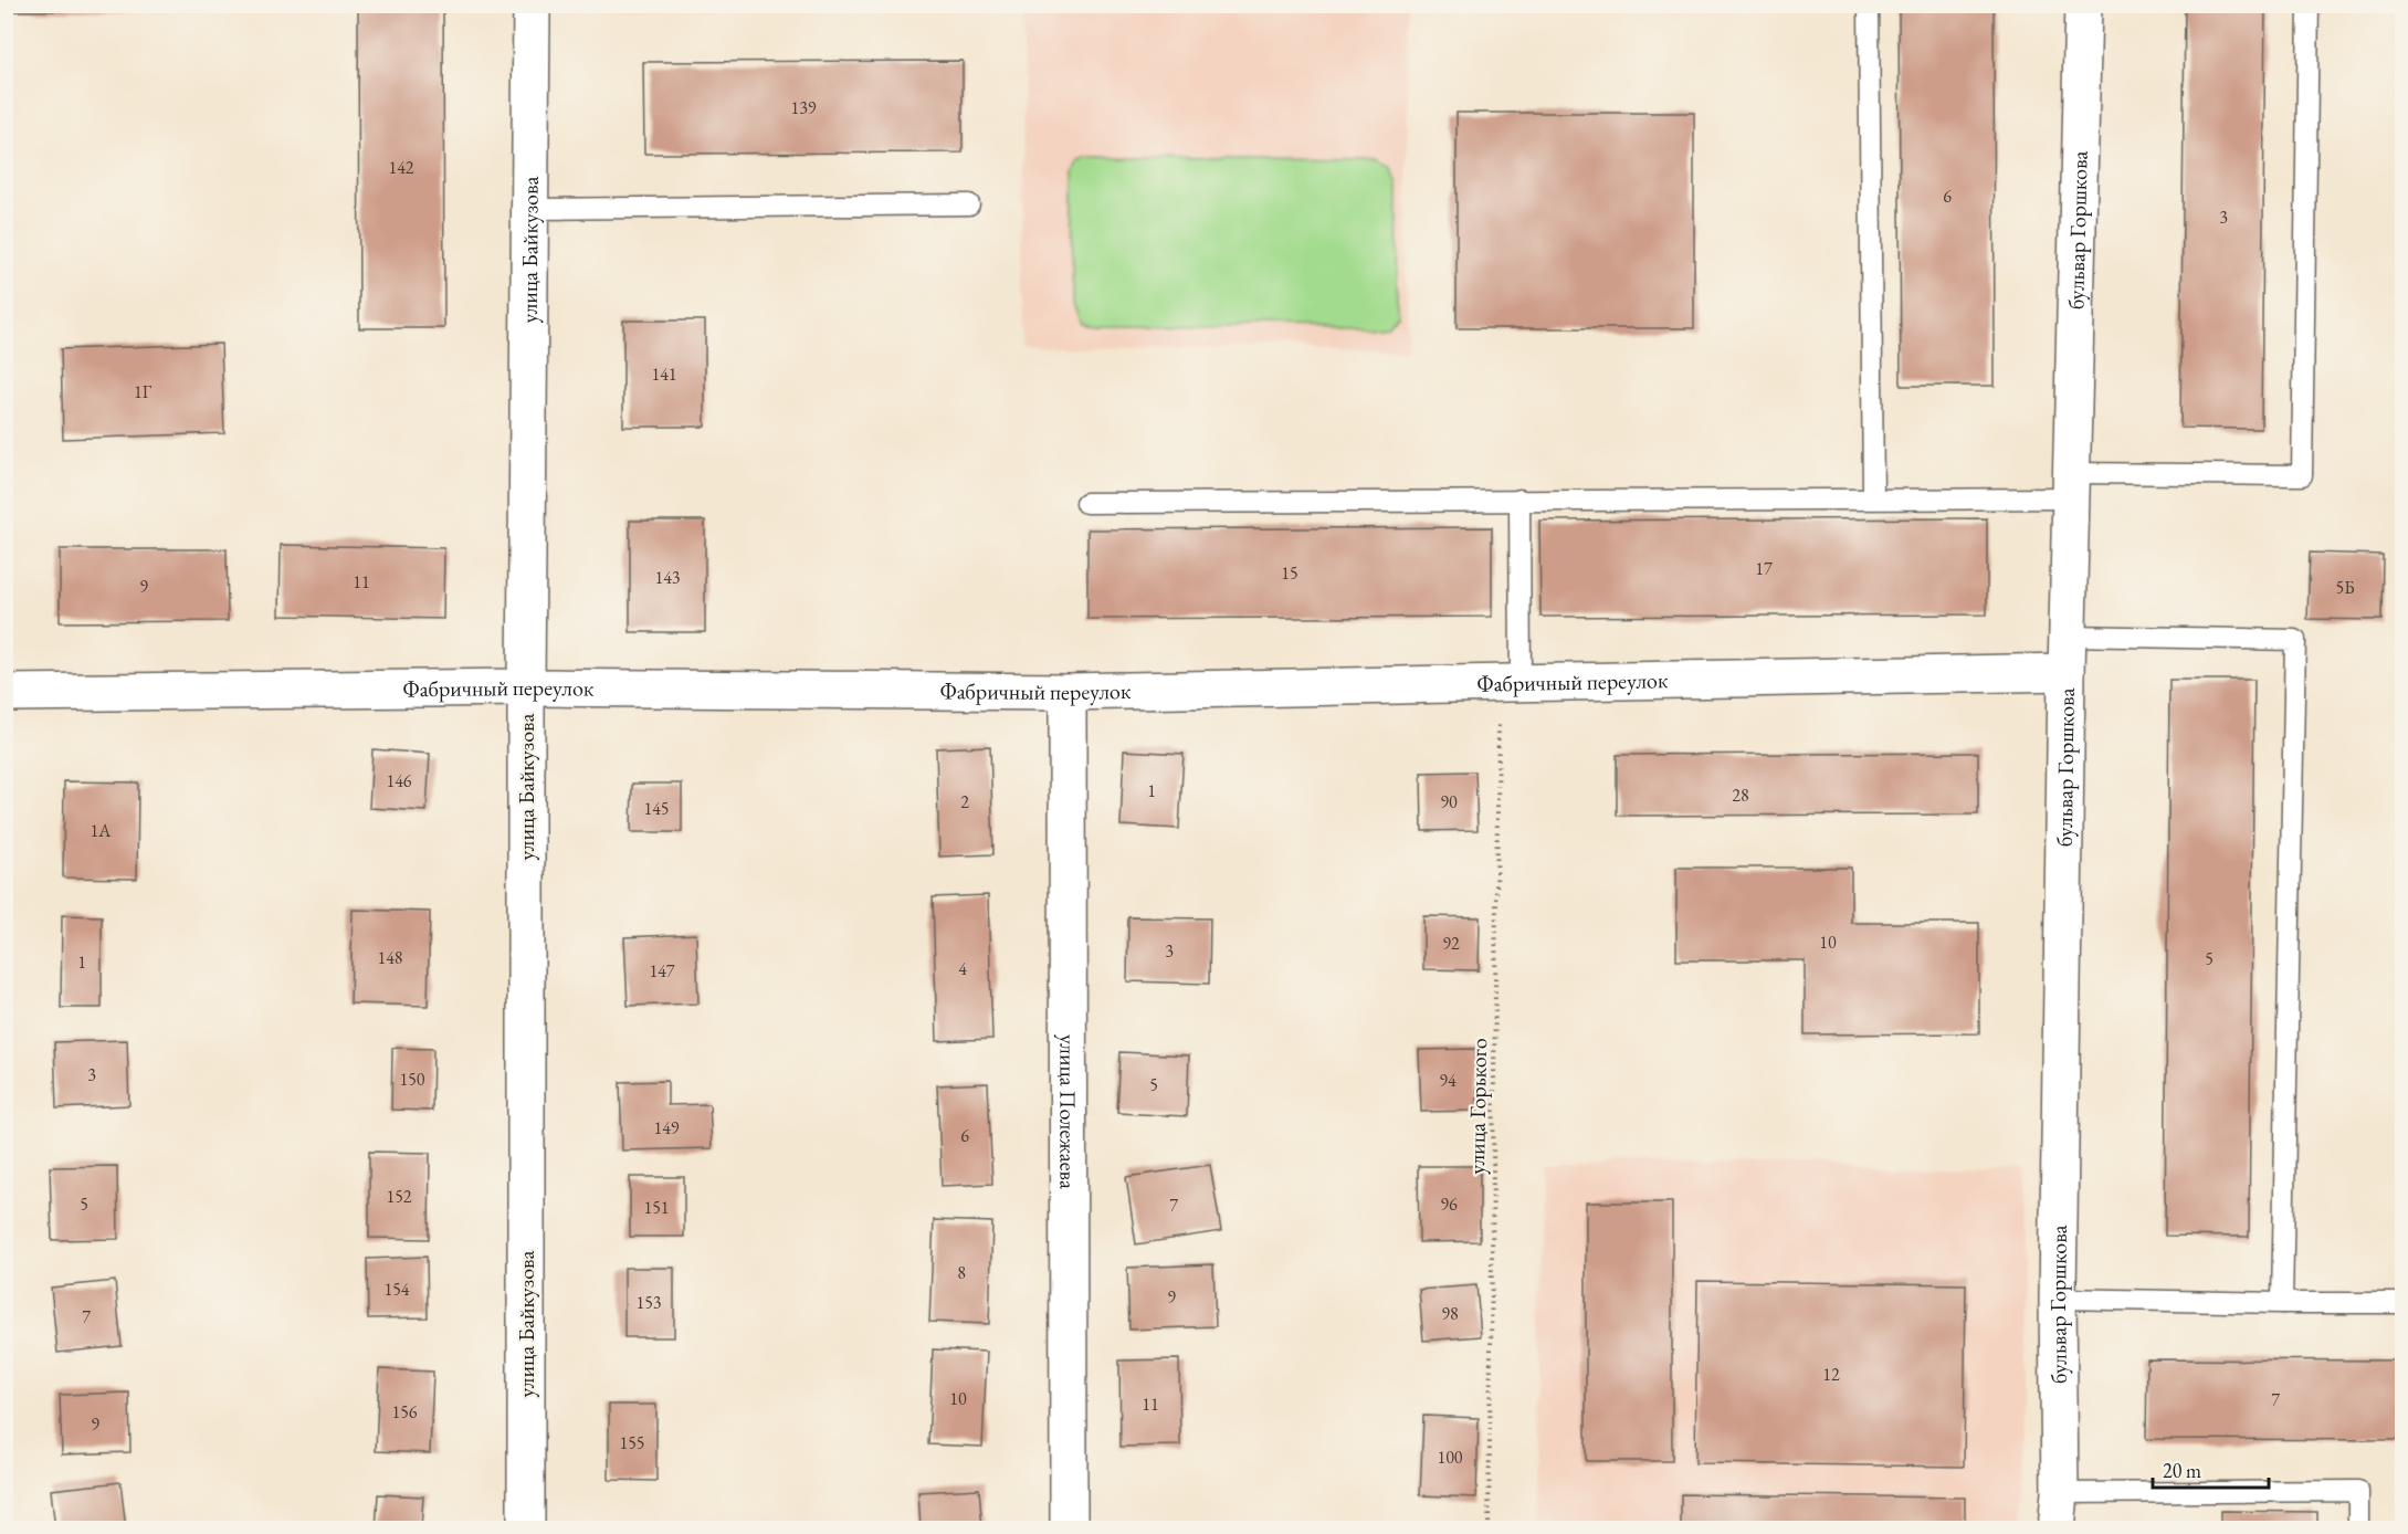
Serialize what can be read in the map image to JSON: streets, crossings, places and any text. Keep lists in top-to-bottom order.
{
  "streets": {
    "street": [
      "бульвар Горшкова",
      "улица Байкузова",
      "Фабричный переулок",
      "улица Полежаева"
    ],
    "path": ["улица Горького"]
  },
  "crossings": [
    ["бульвар Горшкова", "Фабричный переулок"],
    ["улица Байкузова", "Фабричный переулок"],
    ["Фабричный переулок", "улица Горького"],
    ["Фабричный переулок", "улица Полежаева"]
  ],
  "house_numbers": [
    "139",
    "142",
    "6",
    "3",
    "141",
    "1Г",
    "17",
    "15",
    "143",
    "11",
    "9",
    "5Б",
    "146",
    "1",
    "28",
    "2",
    "90",
    "145",
    "1А",
    "10",
    "92",
    "3",
    "148",
    "5",
    "1",
    "4",
    "147",
    "3",
    "150",
    "94",
    "5",
    "149",
    "6",
    "152",
    "5",
    "96",
    "7",
    "151",
    "8",
    "154",
    "9",
    "153",
    "98",
    "7",
    "12",
    "10",
    "7",
    "11",
    "156",
    "9",
    "155",
    "100"
  ],
  "scale_bar": "20 m"
}
